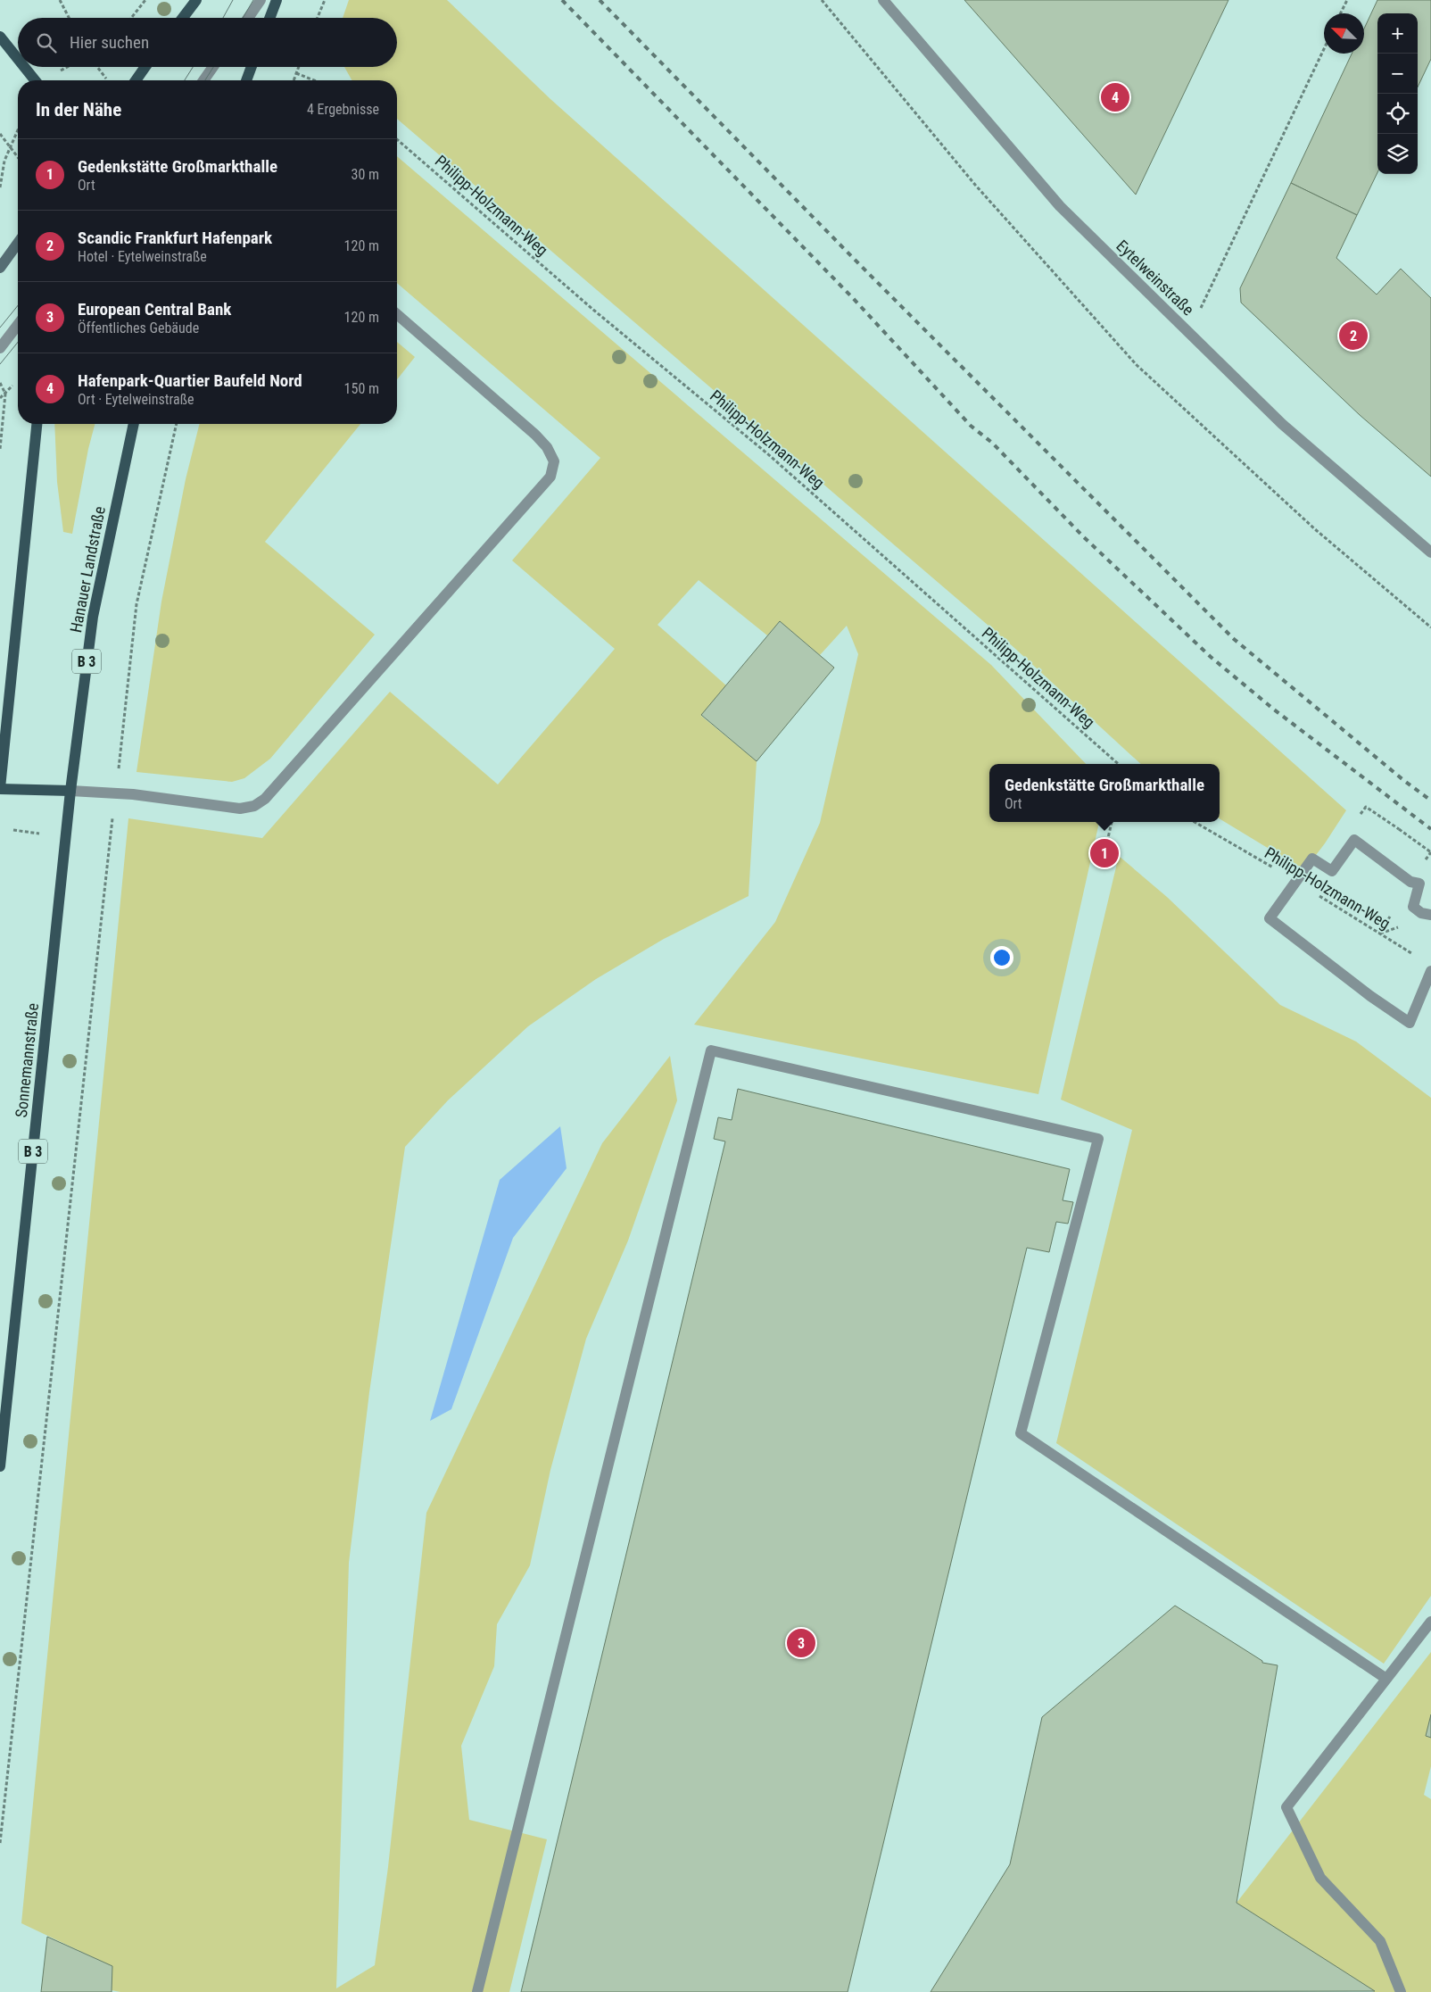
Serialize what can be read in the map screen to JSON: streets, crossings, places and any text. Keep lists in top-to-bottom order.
{
  "streets": {
    "main road": ["Hanauer Landstraße", "B 3", "Sonnemannstraße"],
    "street": ["Eytelweinstraße"],
    "path": ["Philipp-Holzmann-Weg"]
  },
  "crossings": [
    ["Hanauer Landstraße", "Sonnemannstraße"]
  ],
  "north": "top left",
  "page": {
    "map_buttons": ["+", "−"],
    "search": "Hier suchen",
    "heading": ["In der Nähe", "4 Ergebnisse"],
    "pins": [
      "4",
      "2",
      "1",
      "3"
    ],
    "list": [
      {
        "mark": "1",
        "name": "Gedenkstätte Großmarkthalle",
        "note": "Ort",
        "value": "30 m"
      },
      {
        "mark": "2",
        "name": "Scandic Frankfurt Hafenpark",
        "note": "Hotel · Eytelweinstraße",
        "value": "120 m"
      },
      {
        "mark": "3",
        "name": "European Central Bank",
        "note": "Öffentliches Gebäude",
        "value": "120 m"
      },
      {
        "mark": "4",
        "name": "Hafenpark-Quartier Baufeld Nord",
        "note": "Ort · Eytelweinstraße",
        "value": "150 m"
      }
    ],
    "popup": ["Gedenkstätte Großmarkthalle", "Ort"]
  }
}
